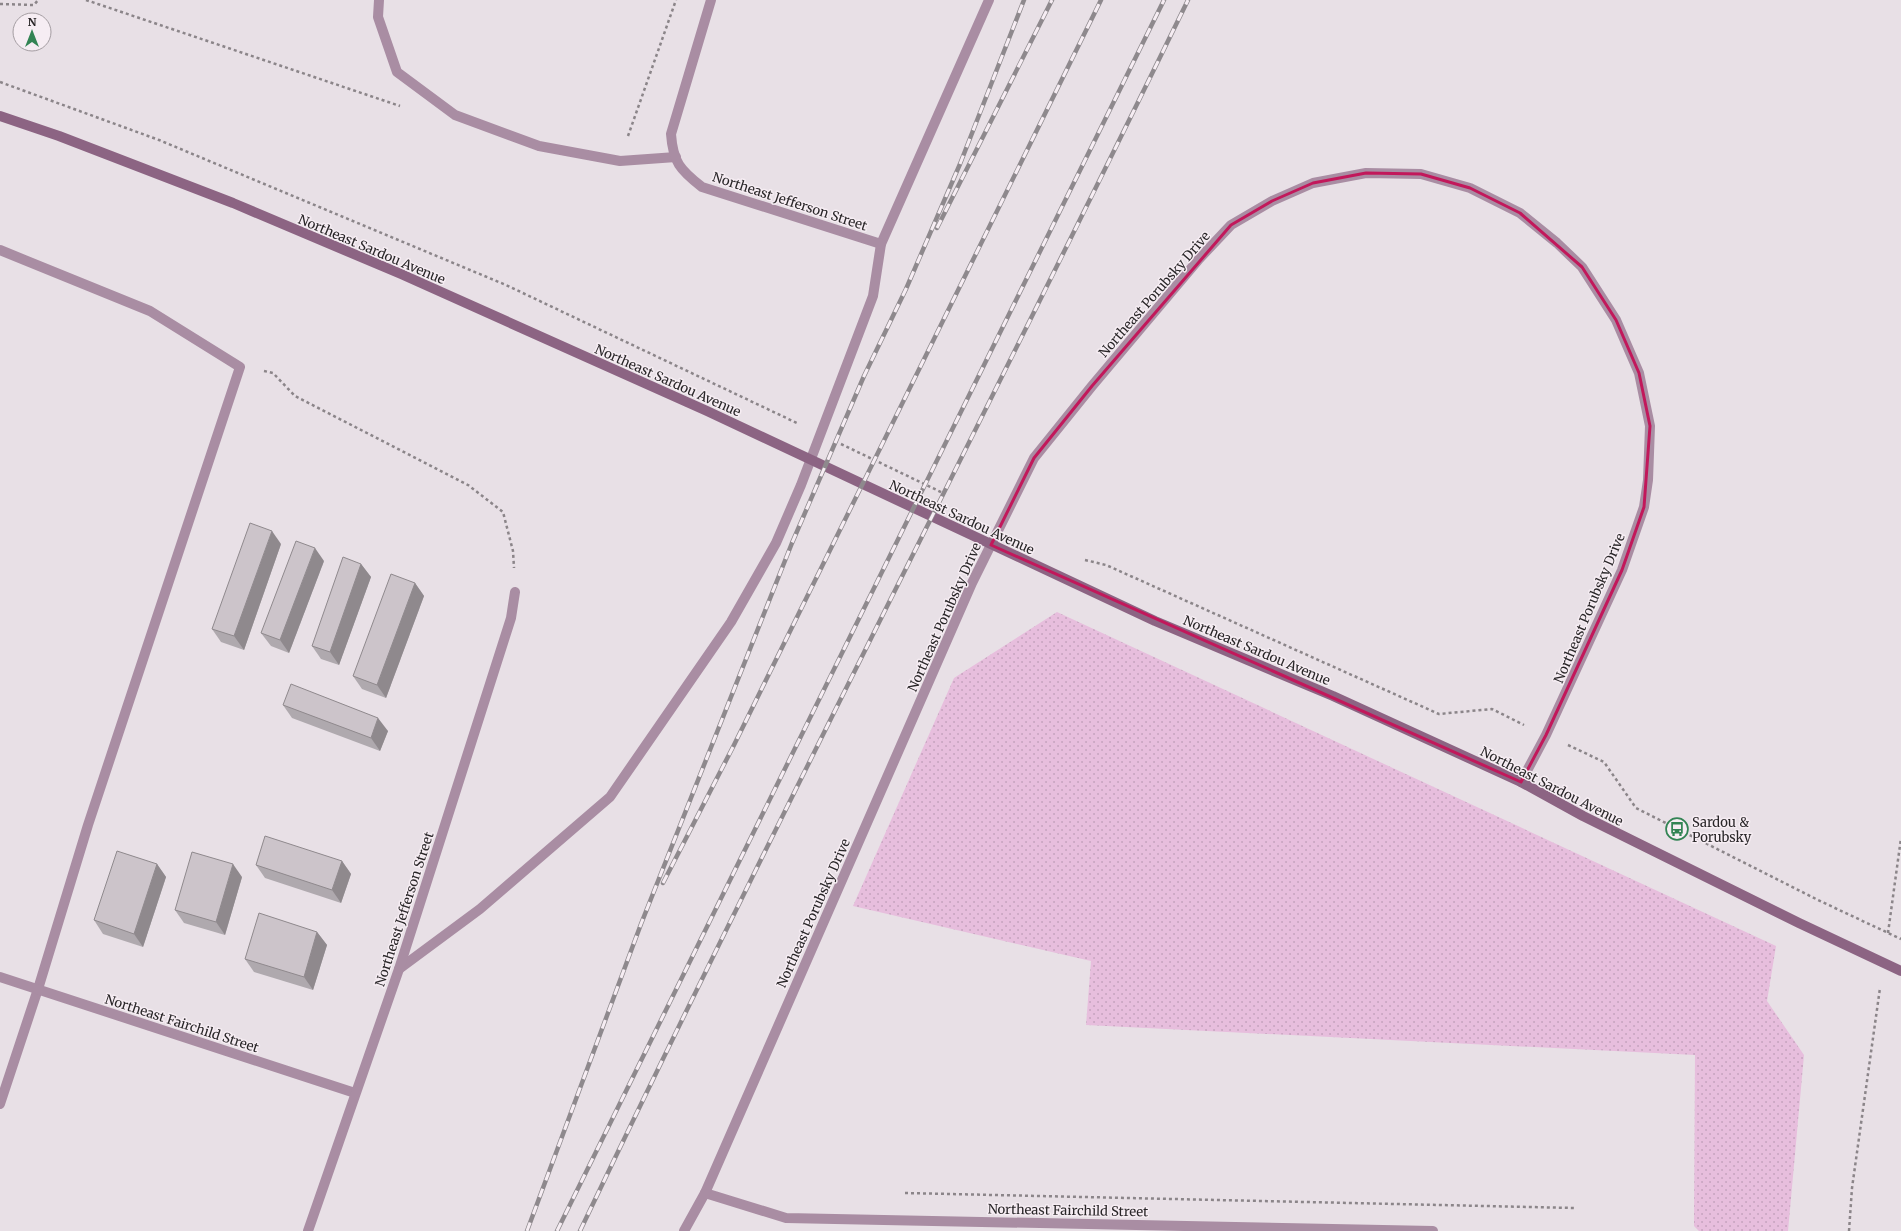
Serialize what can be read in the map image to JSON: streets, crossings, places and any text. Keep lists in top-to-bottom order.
{
  "streets": {
    "main road": ["Northeast Sardou Avenue"],
    "street": ["Northeast Jefferson Street", "Northeast Porubsky Drive", "Northeast Fairchild Street"]
  },
  "crossings": [
    ["Northeast Jefferson Street", "Northeast Fairchild Street"],
    ["Northeast Sardou Avenue", "Northeast Porubsky Drive"],
    ["Northeast Porubsky Drive", "Northeast Fairchild Street"]
  ],
  "places": {
    "bus stop": ["Sardou & Porubsky"]
  },
  "north": "top"
}
